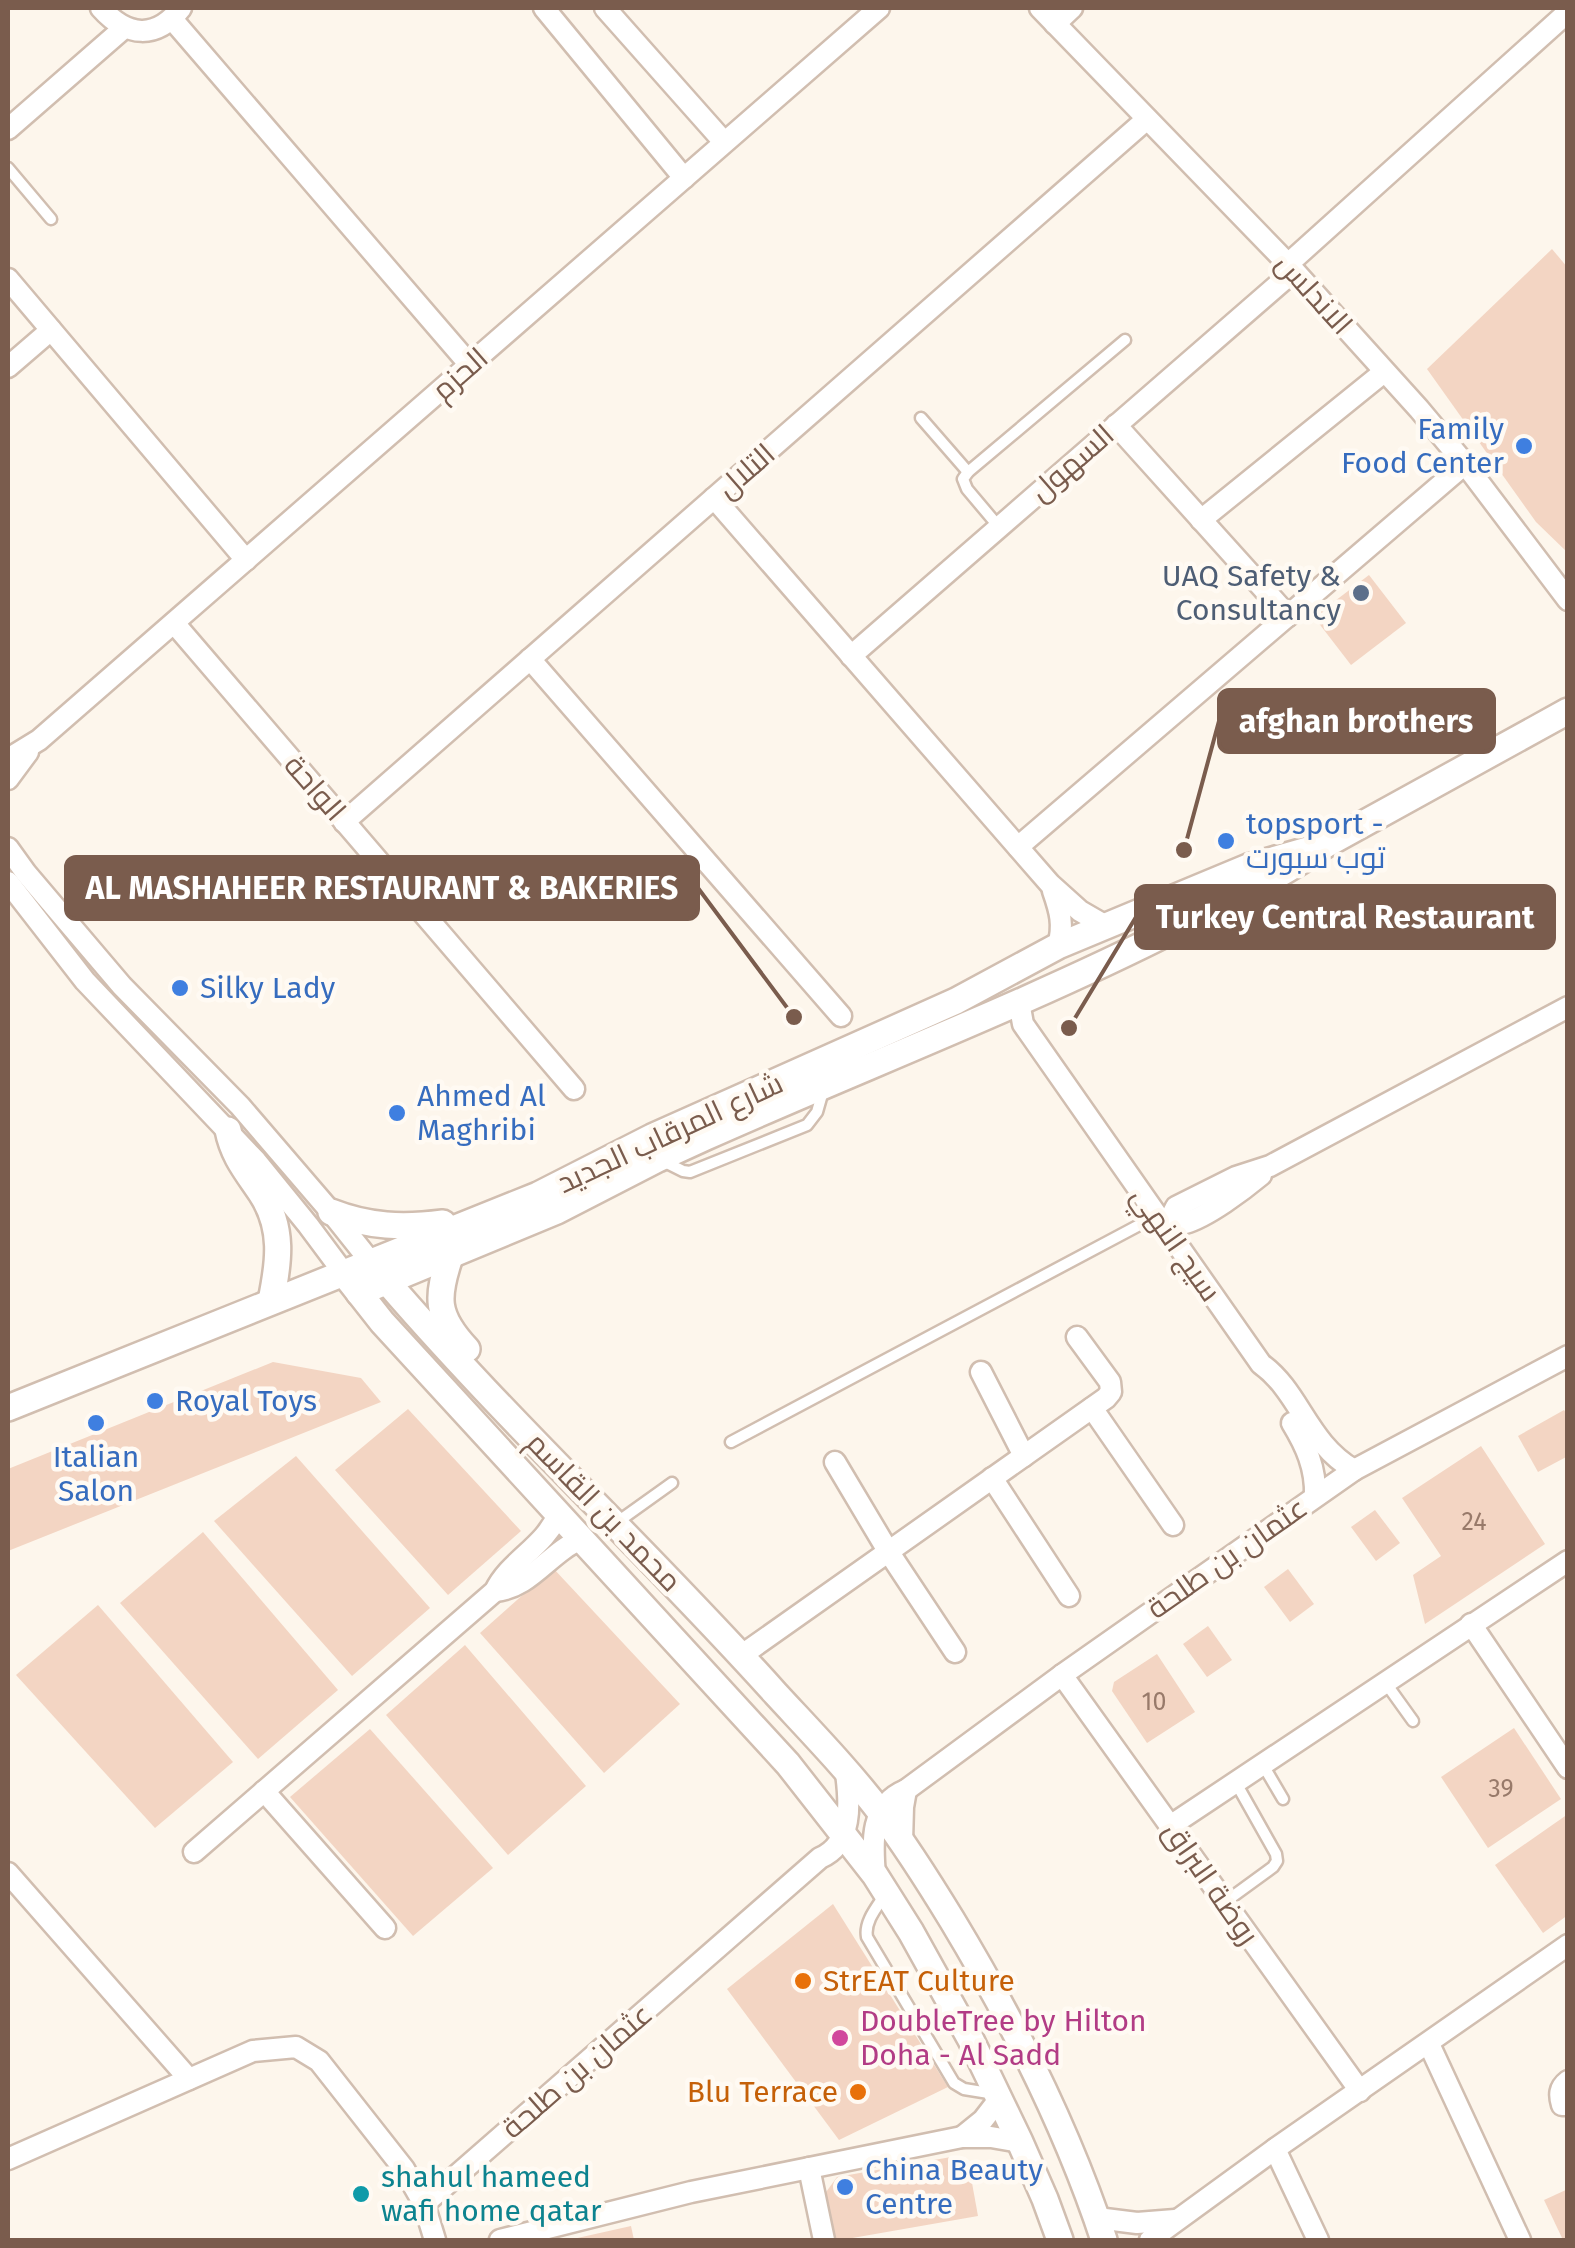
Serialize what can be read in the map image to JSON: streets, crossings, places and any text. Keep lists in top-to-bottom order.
{
  "streets": {
    "street": [
      "الاندلس",
      "الحزم",
      "السهول",
      "التلال",
      "الواحة",
      "شارع المرقاب الجديد",
      "سيج النهي",
      "محمد بن القاسم",
      "عثمان بن طلحة",
      "روضة البراق"
    ]
  },
  "crossings": [
    ["الاندلس", "السهول"],
    ["الاندلس", "التلال"],
    ["الحزم", "الواحة"],
    ["التلال", "الواحة"],
    ["شارع المرقاب الجديد", "سيج النهي"],
    ["شارع المرقاب الجديد", "محمد بن القاسم"],
    ["سيج النهي", "عثمان بن طلحة"],
    ["محمد بن القاسم", "عثمان بن طلحة"],
    ["عثمان بن طلحة", "روضة البراق"]
  ],
  "places": [
    "Family Food Center",
    "UAQ Safety & Consultancy",
    "topsport - توب سبورت",
    "afghan brothers",
    "Silky Lady",
    "AL MASHAHEER RESTAURANT & BAKERIES",
    "Turkey Central Restaurant",
    "Ahmed Al Maghribi",
    "Royal Toys",
    "Italian Salon",
    "StrEAT Culture",
    "DoubleTree by Hilton Doha - Al Sadd",
    "Blu Terrace",
    "China Beauty Centre",
    "shahul hameed wafi home qatar"
  ],
  "house_numbers": ["24", "10", "39"]
}
